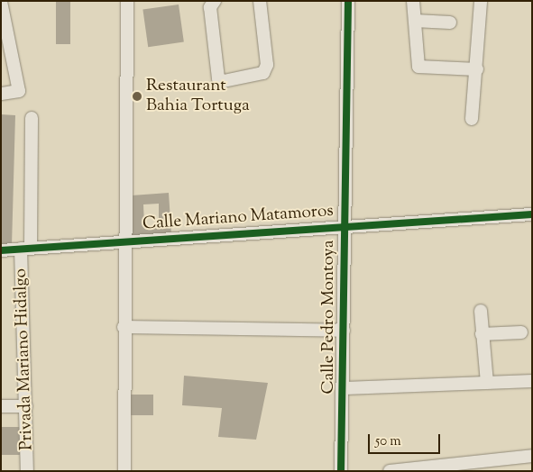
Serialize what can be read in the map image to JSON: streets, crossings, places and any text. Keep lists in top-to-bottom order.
{
  "streets": {
    "street": ["Calle Mariano Matamoros", "Calle Pedro Montoya", "Privada Mariano Hidalgo"]
  },
  "crossings": [
    ["Calle Mariano Matamoros", "Calle Pedro Montoya"],
    ["Calle Mariano Matamoros", "Privada Mariano Hidalgo"]
  ],
  "places": ["Restaurant Bahia Tortuga"],
  "scale_bar": "50 m"
}
